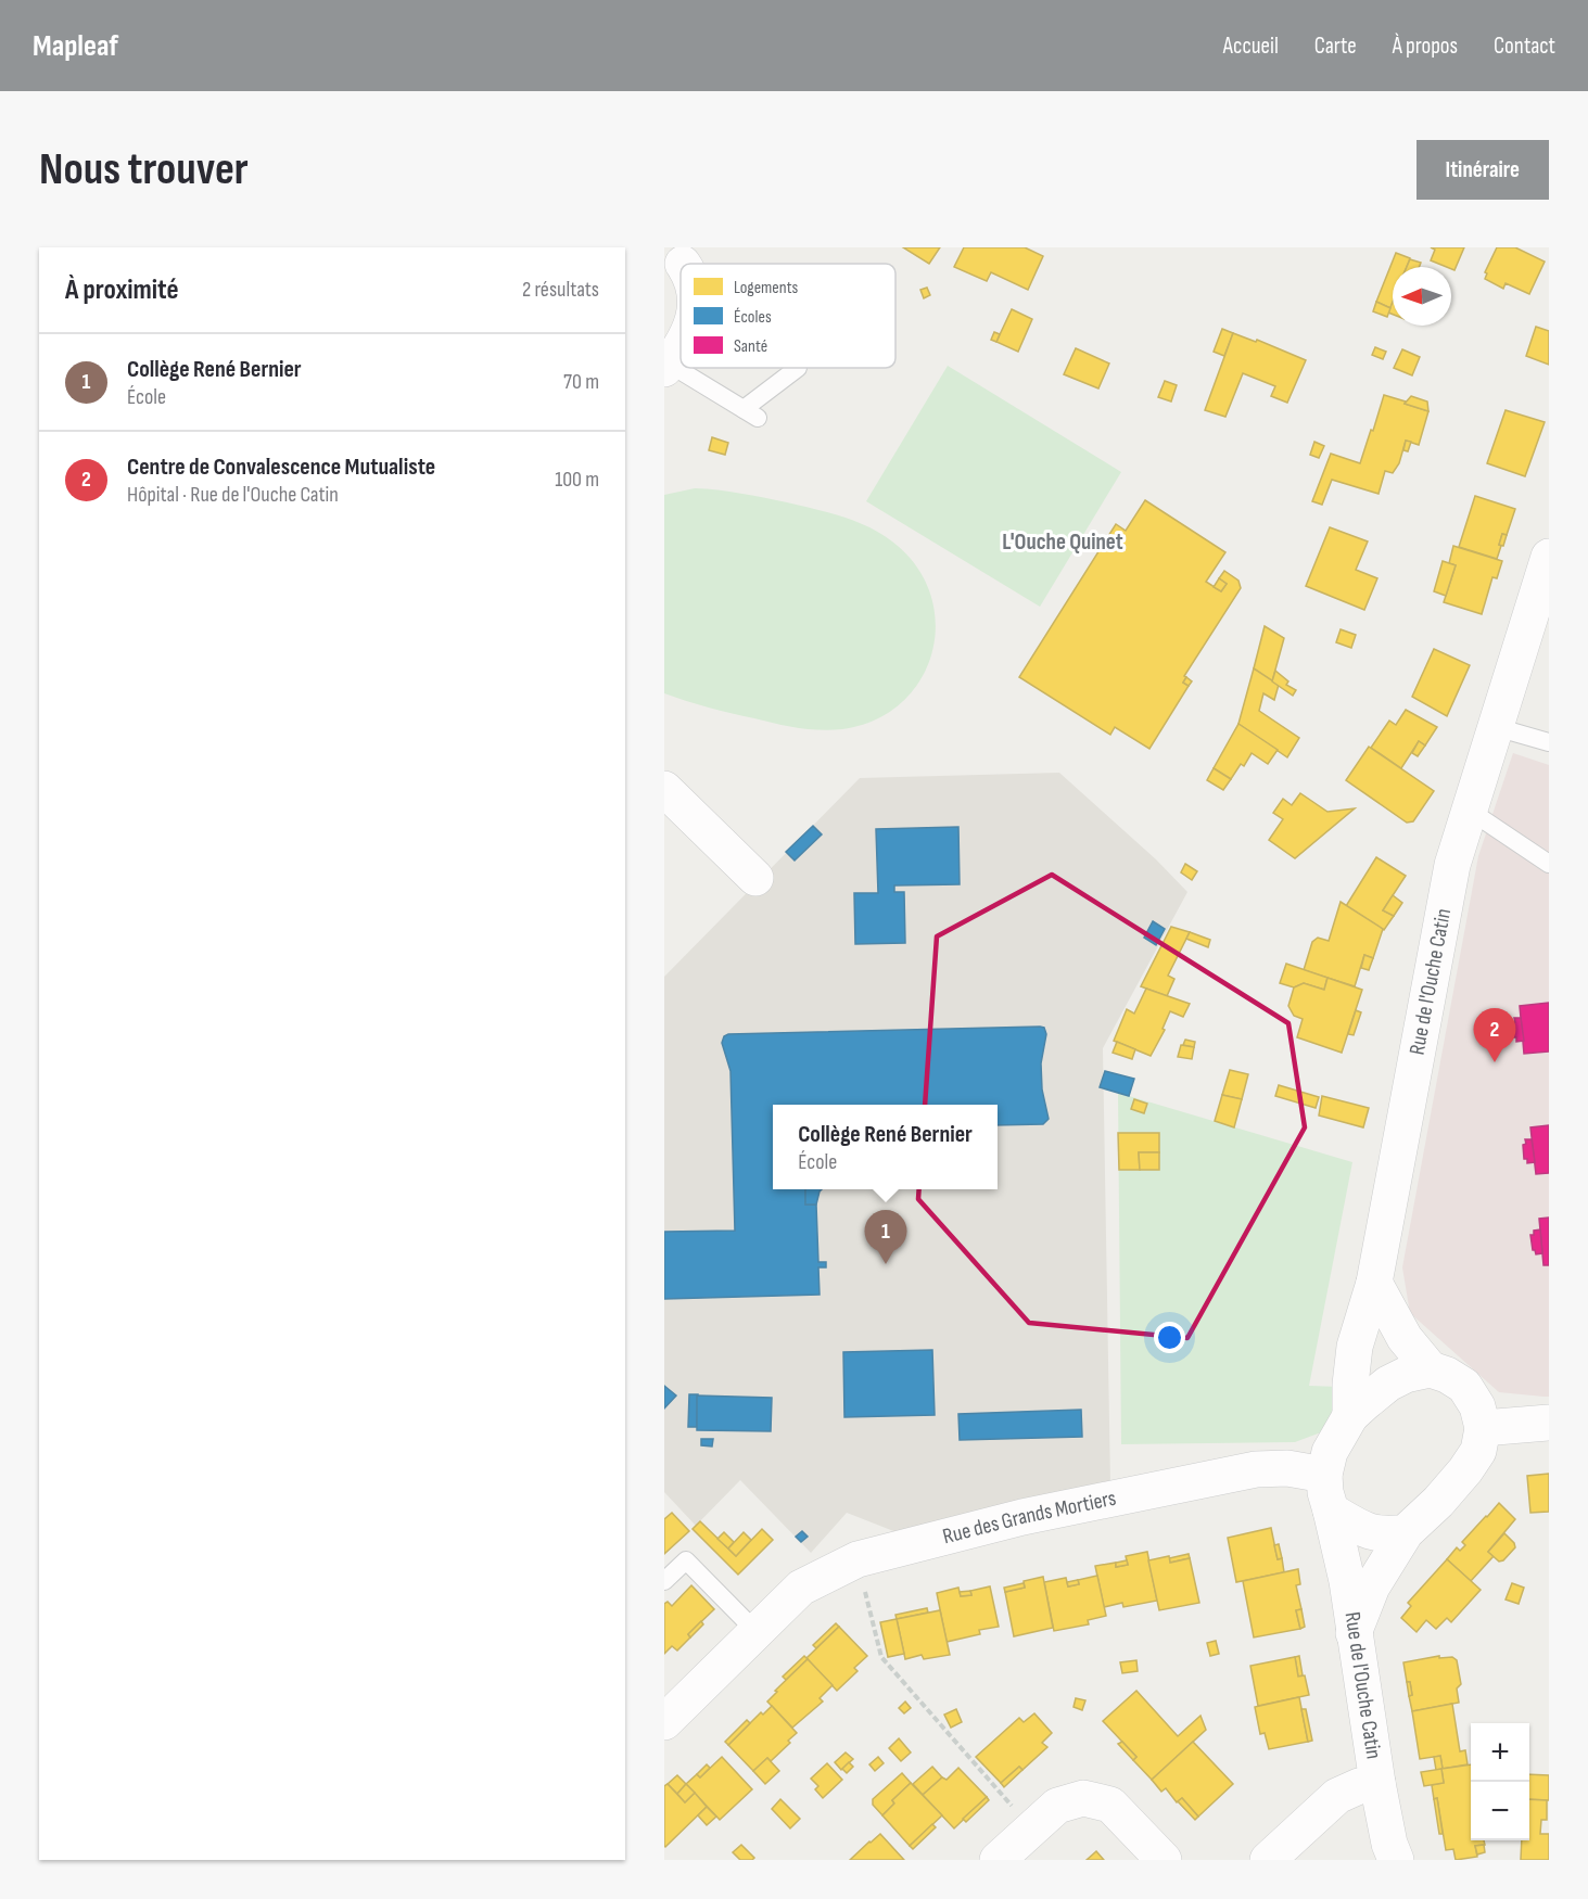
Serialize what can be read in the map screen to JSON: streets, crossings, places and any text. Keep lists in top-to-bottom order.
{
  "streets": {
    "street": ["Rue de l'Ouche Catin", "Rue des Grands Mortiers"]
  },
  "crossings": [
    ["Rue de l'Ouche Catin", "Rue des Grands Mortiers"]
  ],
  "districts": ["L'Ouche Quinet"],
  "legend": ["Logements", "Écoles", "Santé"],
  "north": "left",
  "page": {
    "header": "Mapleaf",
    "nav": [
      "Accueil",
      "Carte",
      "À propos",
      "Contact"
    ],
    "buttons": "Itinéraire",
    "title": "Nous trouver",
    "heading": ["À proximité", "2 résultats"],
    "list": [
      {
        "mark": "1",
        "name": "Collège René Bernier",
        "note": "École",
        "value": "70 m"
      },
      {
        "mark": "2",
        "name": "Centre de Convalescence Mutualiste",
        "note": "Hôpital · Rue de l'Ouche Catin",
        "value": "100 m"
      }
    ],
    "pins": ["2", "1"],
    "popup": ["Collège René Bernier", "École"],
    "map_buttons": ["+", "−"]
  }
}
